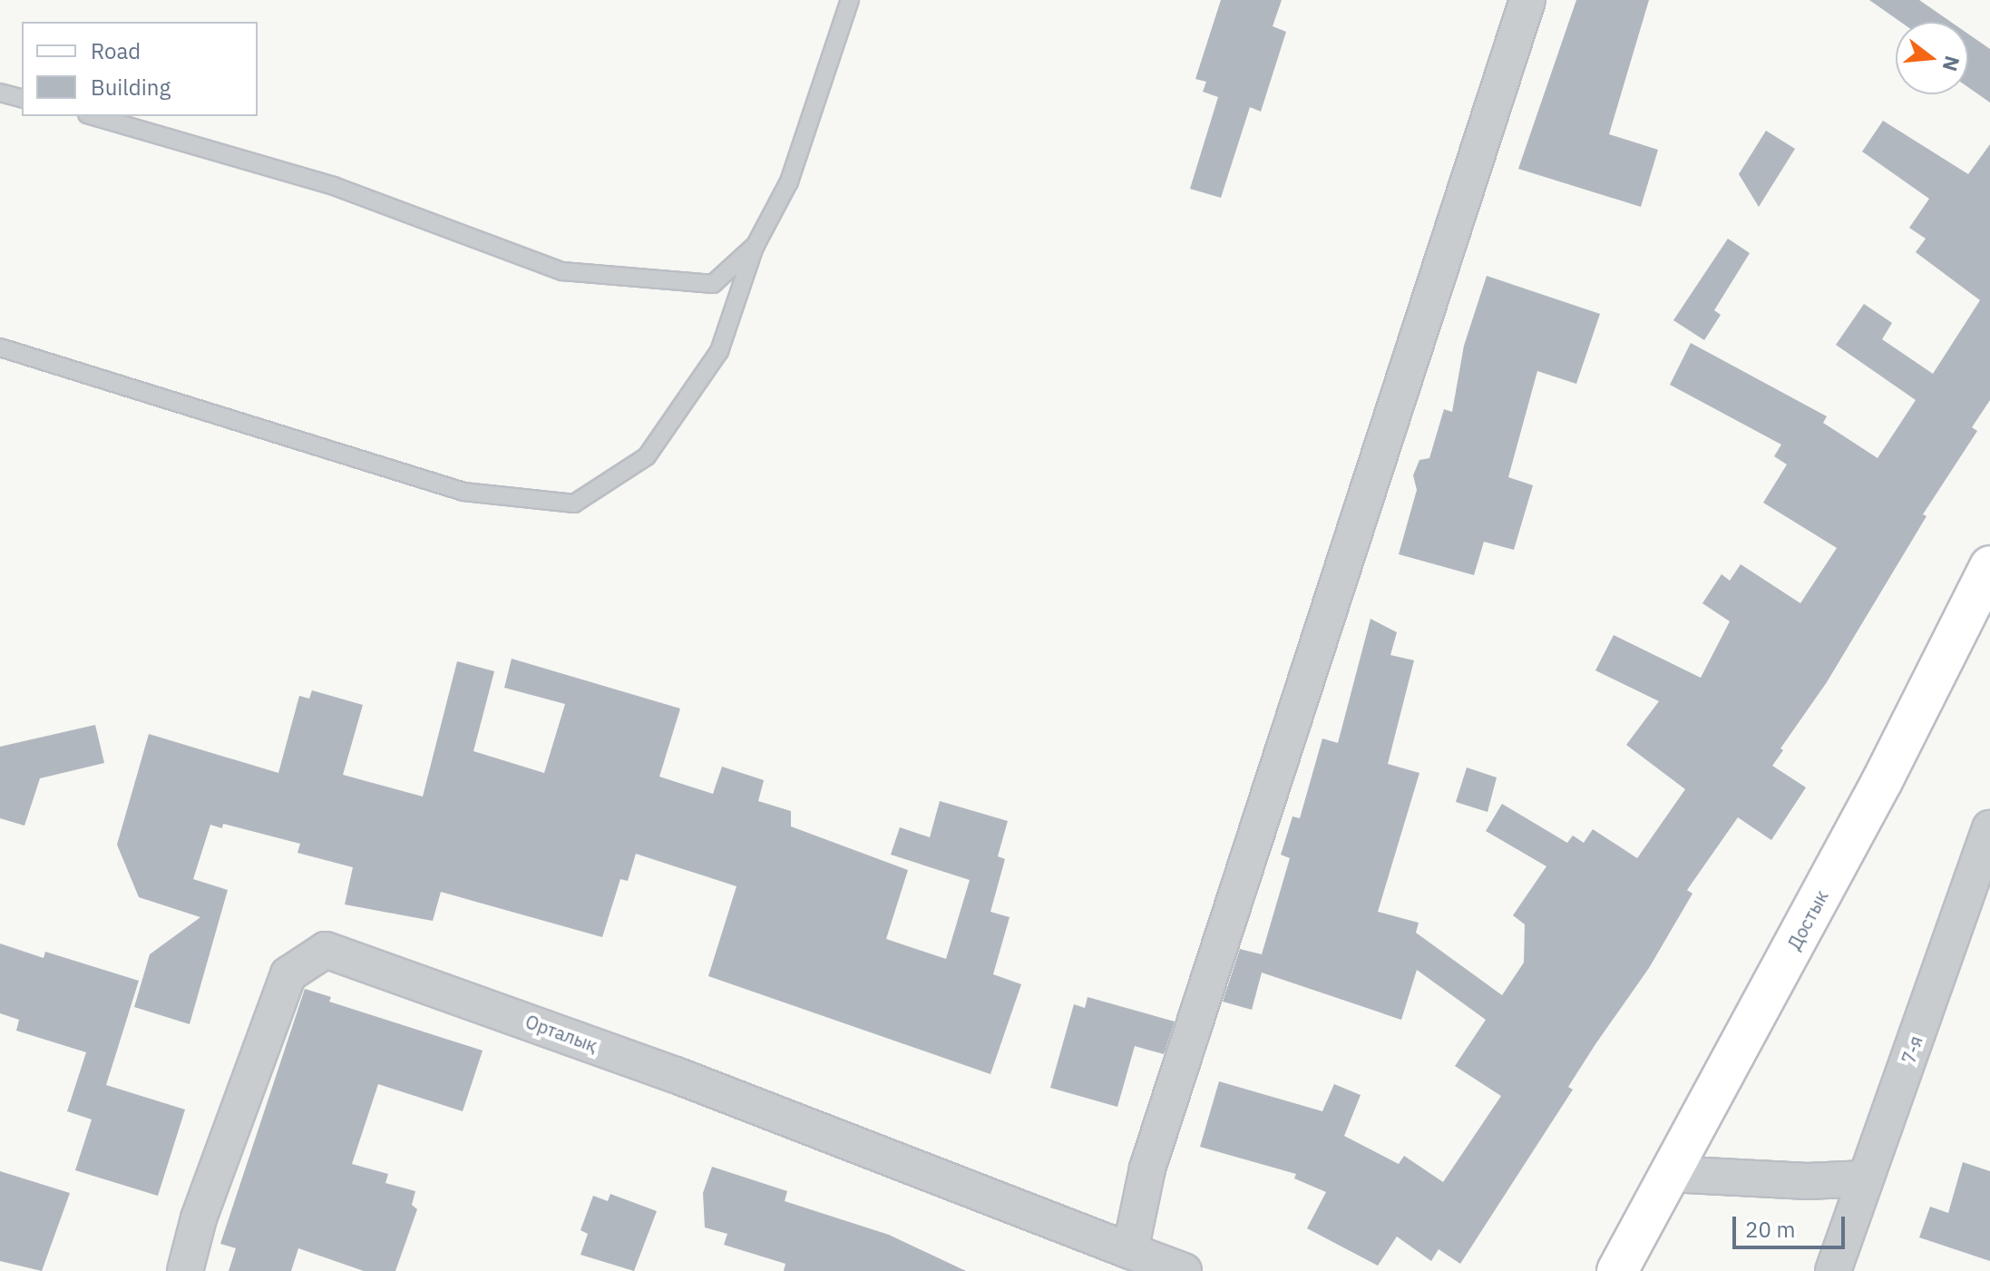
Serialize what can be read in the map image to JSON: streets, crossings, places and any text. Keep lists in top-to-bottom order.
{
  "streets": {
    "street": ["Достык", "Орталық", "7-я"]
  },
  "legend": ["Road", "Building"],
  "scale_bar": "20 m",
  "north": "right"
}
